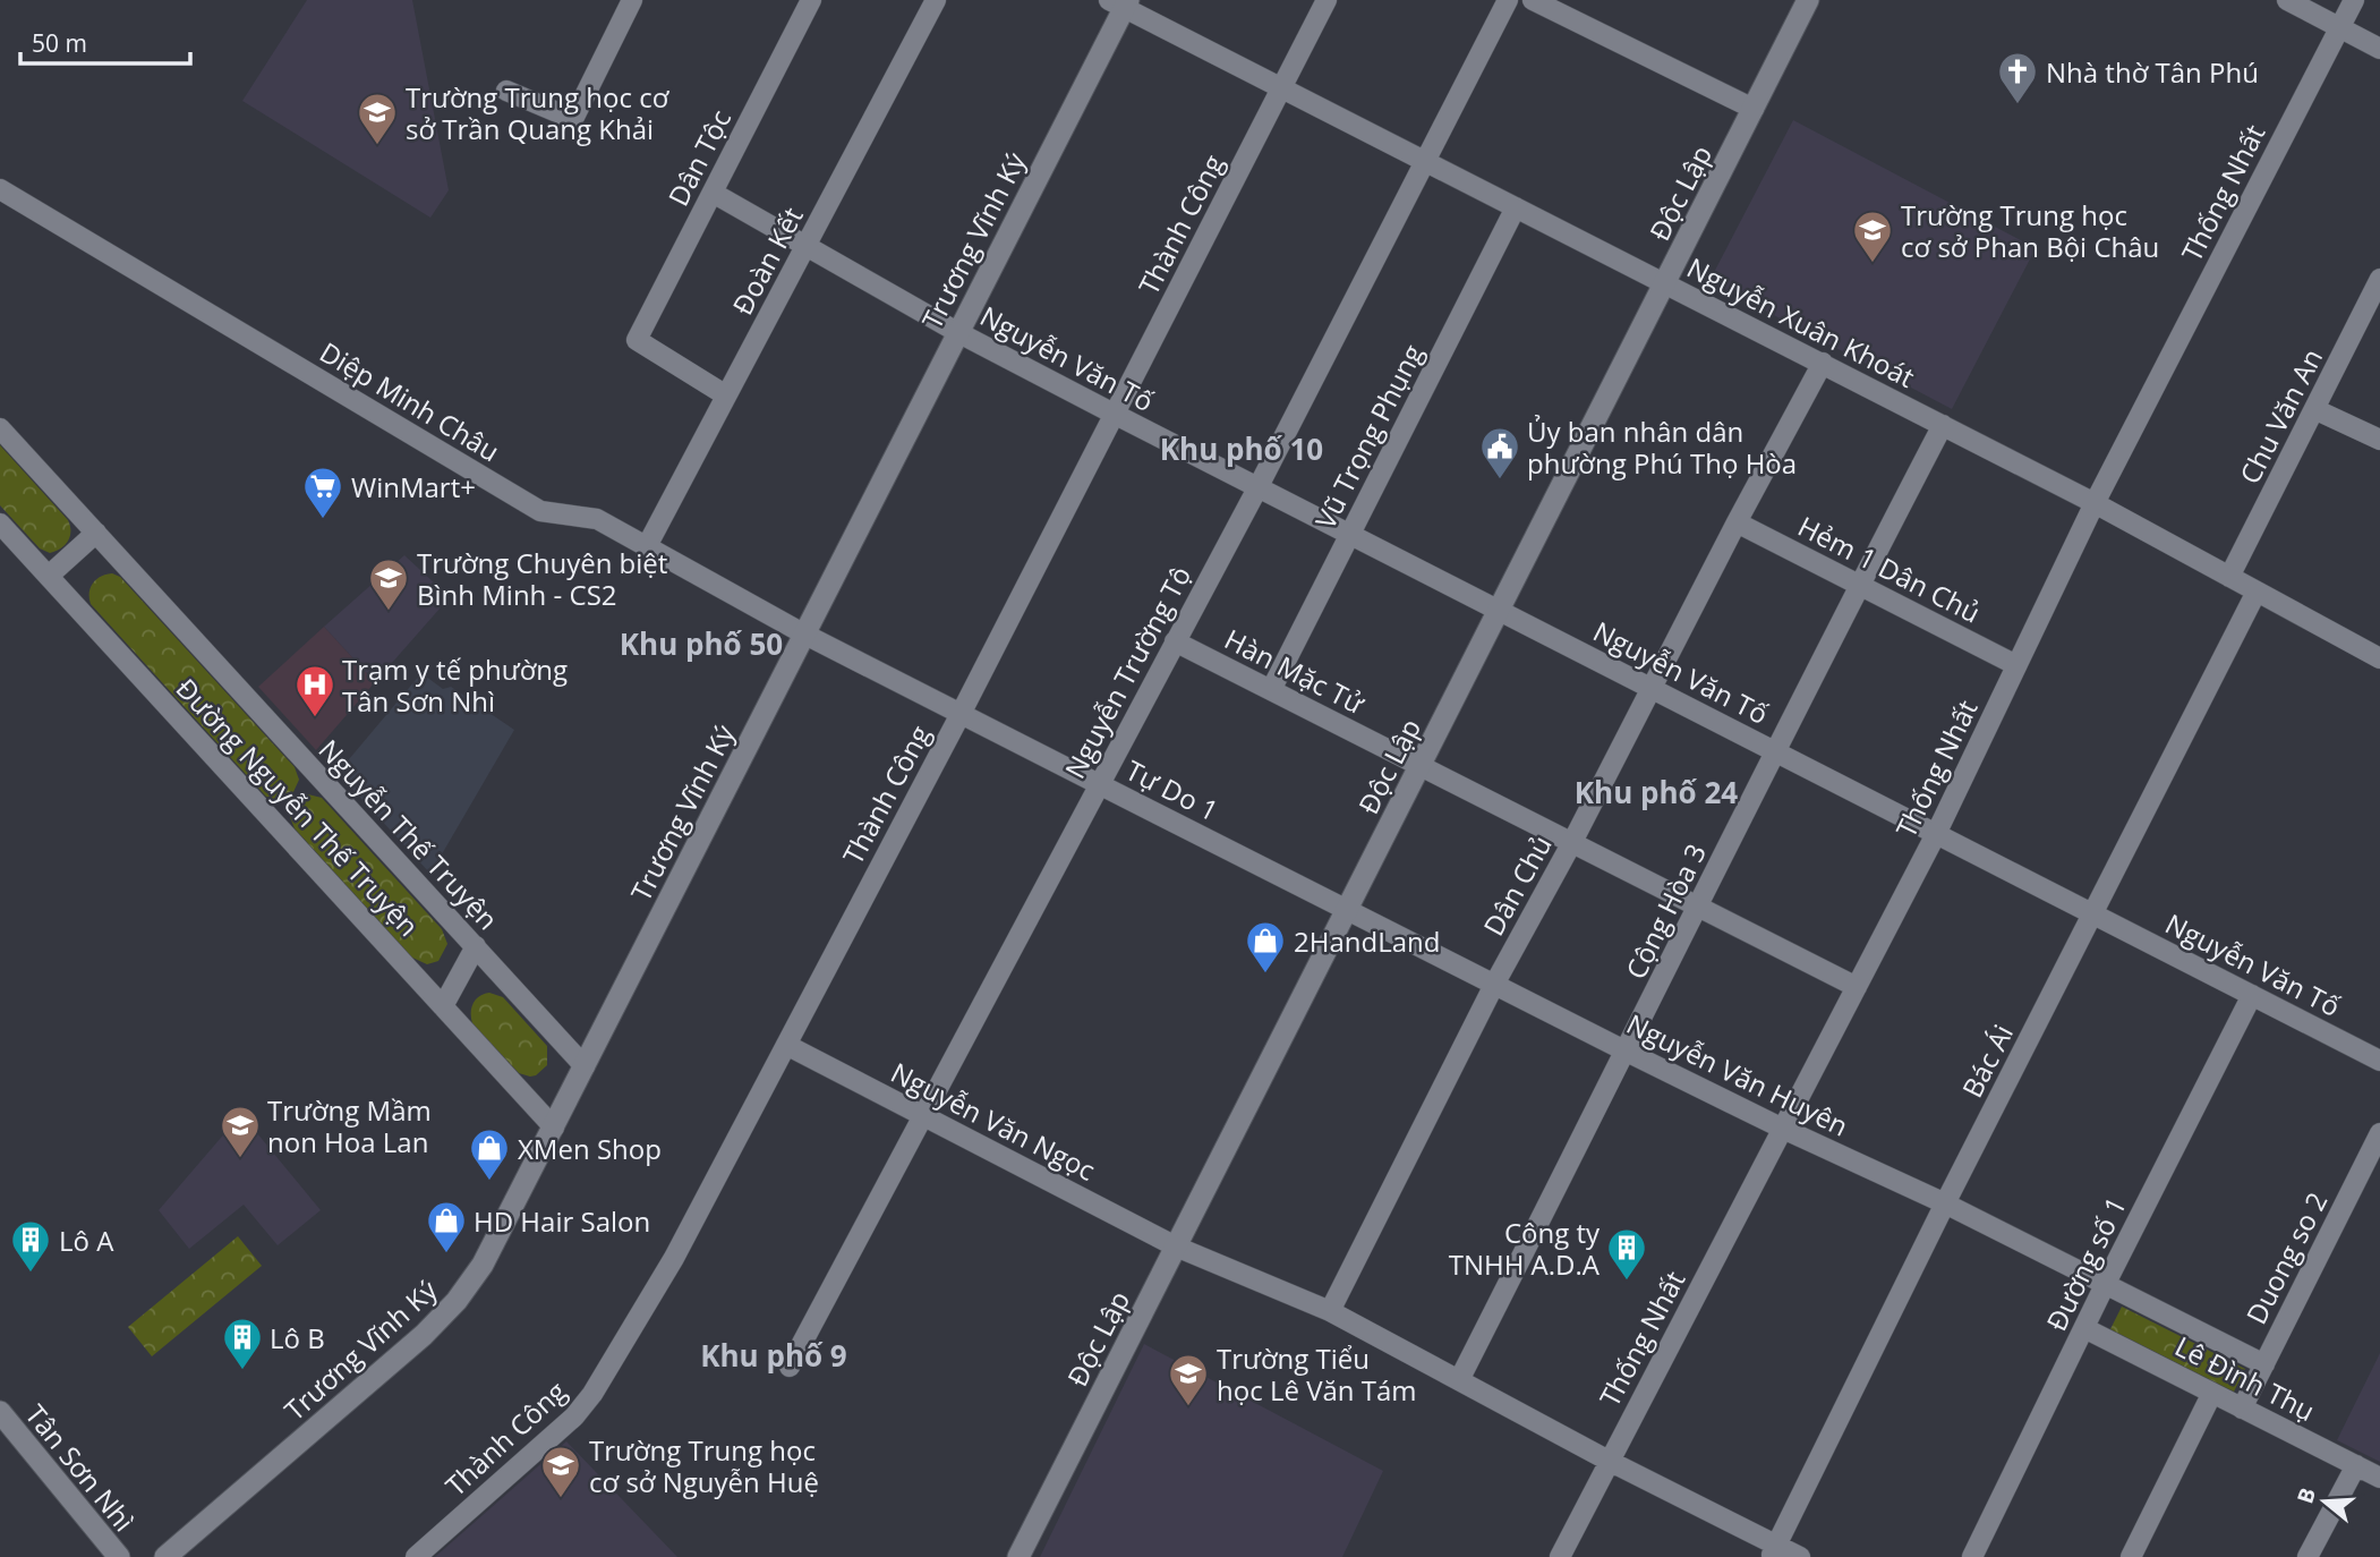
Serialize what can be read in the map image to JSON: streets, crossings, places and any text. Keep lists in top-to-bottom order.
{
  "streets": {
    "street": [
      "Dân Tộc",
      "Độc Lập",
      "Thống Nhất",
      "Thành Công",
      "Trương Vĩnh Ký",
      "Đoàn Kết",
      "Nguyễn Xuân Khoát",
      "Nguyễn Văn Tố",
      "Diệp Minh Châu",
      "Chu Văn An",
      "Vũ Trọng Phụng",
      "Hẻm 1 Dân Chủ",
      "Hàn Mặc Tử",
      "Nguyễn Trường Tộ",
      "Tự Do 1",
      "Đường Nguyễn Thế Truyện",
      "Nguyễn Thế Truyện",
      "Dân Chủ",
      "Cộng Hòa 3",
      "Bác Ái",
      "Nguyễn Văn Huyên",
      "Nguyễn Văn Ngọc",
      "Duong so 2",
      "Đường số 1",
      "Lê Đình Thụ",
      "Tân Sơn Nhì"
    ]
  },
  "crossings": [
    ["Dân Tộc", "Đoàn Kết"],
    ["Dân Tộc", "Nguyễn Văn Tố"],
    ["Độc Lập", "Nguyễn Xuân Khoát"],
    ["Độc Lập", "Nguyễn Văn Tố"],
    ["Độc Lập", "Hàn Mặc Tử"],
    ["Độc Lập", "Tự Do 1"],
    ["Độc Lập", "Nguyễn Văn Huyên"],
    ["Độc Lập", "Nguyễn Văn Ngọc"],
    ["Thống Nhất", "Nguyễn Xuân Khoát"],
    ["Thống Nhất", "Nguyễn Văn Tố"],
    ["Thống Nhất", "Hẻm 1 Dân Chủ"],
    ["Thống Nhất", "Hàn Mặc Tử"],
    ["Thống Nhất", "Nguyễn Văn Huyên"],
    ["Thống Nhất", "Nguyễn Văn Ngọc"],
    ["Thành Công", "Nguyễn Xuân Khoát"],
    ["Thành Công", "Nguyễn Văn Tố"],
    ["Thành Công", "Tự Do 1"],
    ["Thành Công", "Nguyễn Văn Ngọc"],
    ["Trương Vĩnh Ký", "Nguyễn Xuân Khoát"],
    ["Trương Vĩnh Ký", "Nguyễn Văn Tố"],
    ["Trương Vĩnh Ký", "Diệp Minh Châu"],
    ["Trương Vĩnh Ký", "Tự Do 1"],
    ["Trương Vĩnh Ký", "Đường Nguyễn Thế Truyện"],
    ["Trương Vĩnh Ký", "Nguyễn Thế Truyện"],
    ["Đoàn Kết", "Nguyễn Văn Tố"],
    ["Đoàn Kết", "Diệp Minh Châu"],
    ["Nguyễn Xuân Khoát", "Chu Văn An"],
    ["Nguyễn Xuân Khoát", "Vũ Trọng Phụng"],
    ["Nguyễn Xuân Khoát", "Nguyễn Trường Tộ"],
    ["Nguyễn Xuân Khoát", "Dân Chủ"],
    ["Nguyễn Xuân Khoát", "Cộng Hòa 3"],
    ["Nguyễn Xuân Khoát", "Bác Ái"],
    ["Nguyễn Văn Tố", "Vũ Trọng Phụng"],
    ["Nguyễn Văn Tố", "Nguyễn Trường Tộ"],
    ["Nguyễn Văn Tố", "Dân Chủ"],
    ["Nguyễn Văn Tố", "Cộng Hòa 3"],
    ["Nguyễn Văn Tố", "Bác Ái"],
    ["Nguyễn Văn Tố", "Đường số 1"],
    ["Diệp Minh Châu", "Tự Do 1"],
    ["Vũ Trọng Phụng", "Hàn Mặc Tử"],
    ["Hẻm 1 Dân Chủ", "Dân Chủ"],
    ["Hẻm 1 Dân Chủ", "Cộng Hòa 3"],
    ["Hàn Mặc Tử", "Nguyễn Trường Tộ"],
    ["Hàn Mặc Tử", "Dân Chủ"],
    ["Hàn Mặc Tử", "Cộng Hòa 3"],
    ["Nguyễn Trường Tộ", "Tự Do 1"],
    ["Nguyễn Trường Tộ", "Nguyễn Văn Ngọc"],
    ["Tự Do 1", "Nguyễn Văn Huyên"],
    ["Dân Chủ", "Nguyễn Văn Huyên"],
    ["Dân Chủ", "Nguyễn Văn Ngọc"],
    ["Cộng Hòa 3", "Nguyễn Văn Huyên"],
    ["Cộng Hòa 3", "Nguyễn Văn Ngọc"],
    ["Bác Ái", "Nguyễn Văn Huyên"],
    ["Bác Ái", "Nguyễn Văn Ngọc"],
    ["Nguyễn Văn Huyên", "Duong so 2"],
    ["Nguyễn Văn Huyên", "Đường số 1"],
    ["Duong so 2", "Lê Đình Thụ"],
    ["Đường số 1", "Lê Đình Thụ"]
  ],
  "districts": [
    "Khu phố 10",
    "Khu phố 50",
    "Khu phố 24",
    "Khu phố 9"
  ],
  "places": {
    "church": ["Nhà thờ Tân Phú"],
    "school or university": [
      "Trường Trung học cơ sở Trần Quang Khải",
      "Trường Trung học cơ sở Phan Bội Châu",
      "Trường Chuyên biệt Bình Minh - CS2",
      "Trường Mầm non Hoa Lan",
      "Trường Tiểu học Lê Văn Tám",
      "Trường Trung học cơ sở Nguyễn Huệ"
    ],
    "public building": ["Ủy ban nhân dân phường Phú Thọ Hòa"],
    "supermarket": ["WinMart+"],
    "hospital": ["Trạm y tế phường Tân Sơn Nhì"],
    "shop": ["2HandLand", "XMen Shop", "HD Hair Salon"],
    "building": ["Lô A", "Công ty TNHH A.D.A", "Lô B"]
  },
  "scale_bar": "50 m",
  "north": "left"
}
